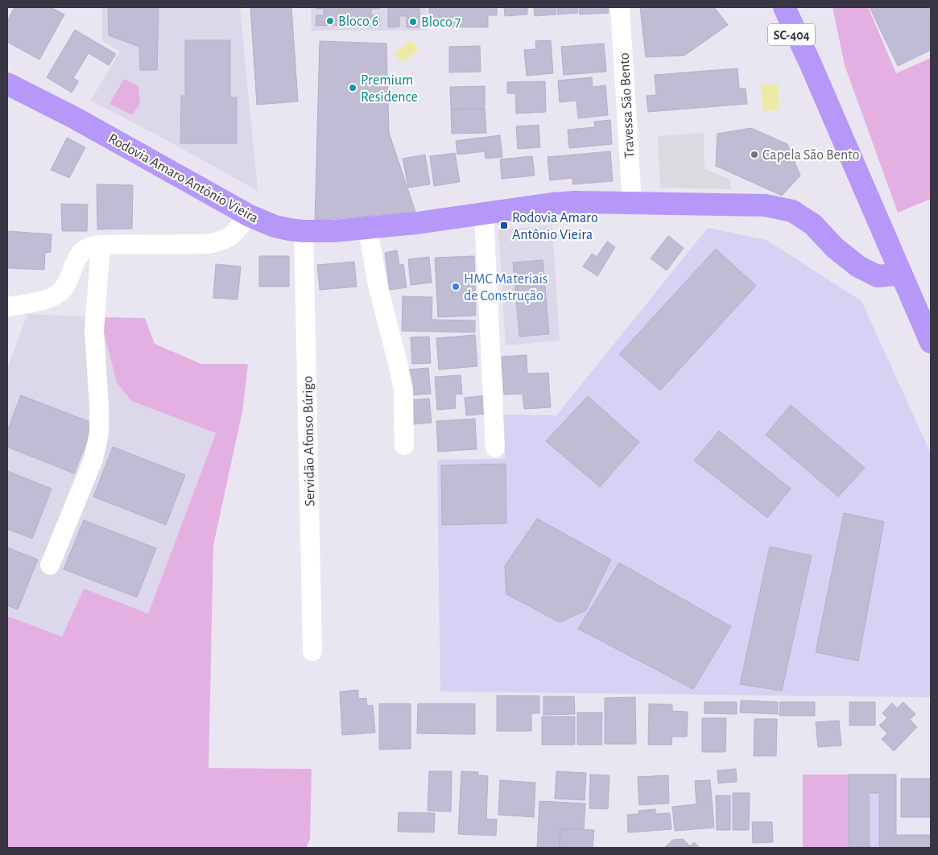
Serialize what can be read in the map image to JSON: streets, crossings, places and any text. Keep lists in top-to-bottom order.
{
  "streets": {
    "main road": ["SC-404", "Rodovia Amaro Antônio Vieira"],
    "street": ["Travessa São Bento", "Servidão Afonso Búrigo"]
  },
  "crossings": [
    ["SC-404", "Rodovia Amaro Antônio Vieira"],
    ["Travessa São Bento", "Rodovia Amaro Antônio Vieira"],
    ["Rodovia Amaro Antônio Vieira", "Servidão Afonso Búrigo"]
  ],
  "places": {
    "other": [
      "Bloco 6",
      "Bloco 7",
      "Premium Residence",
      "Capela São Bento",
      "HMC Materiais de Construção"
    ],
    "transit": ["Rodovia Amaro Antônio Vieira"]
  }
}
